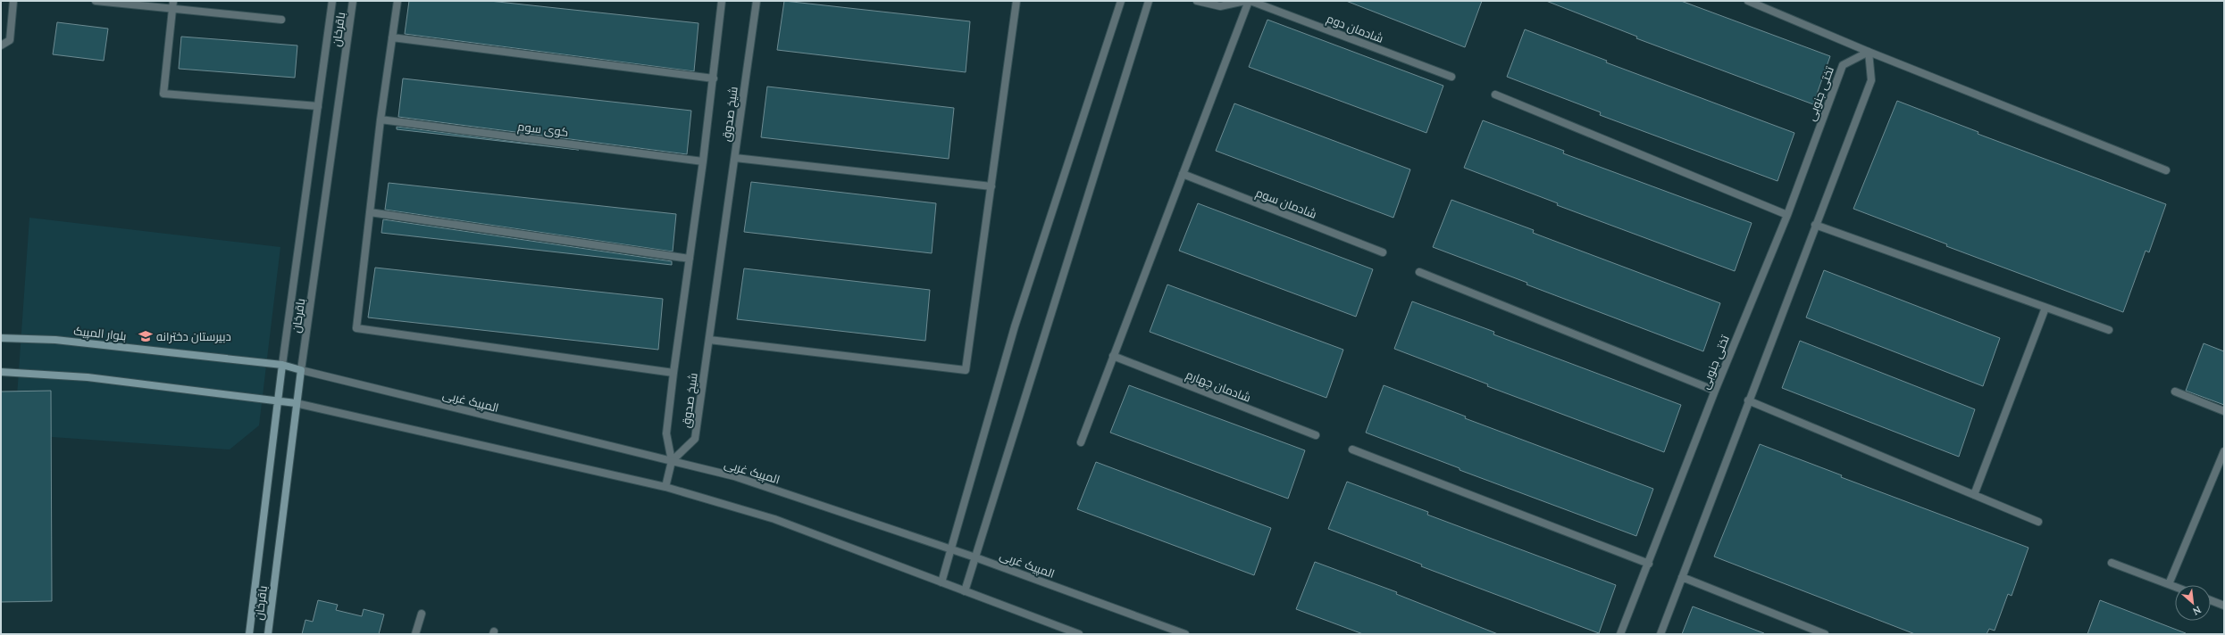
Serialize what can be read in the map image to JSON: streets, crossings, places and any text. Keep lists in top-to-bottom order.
{
  "streets": {
    "main road": ["باقرخان", "بلوار المپیک"],
    "street": [
      "شادمان دوم",
      "تختی جنوبی",
      "شیخ صدوق",
      "کوی سوم",
      "شادمان سوم",
      "شادمان چهارم",
      "المپیک غربی"
    ]
  },
  "crossings": [
    ["باقرخان", "بلوار المپیک"],
    ["باقرخان", "المپیک غربی"],
    ["شیخ صدوق", "کوی سوم"],
    ["شیخ صدوق", "المپیک غربی"],
    ["بلوار المپیک", "المپیک غربی"]
  ],
  "places": {
    "school or university": ["دبیرستان دخترانه"]
  },
  "north": "bottom right"
}
